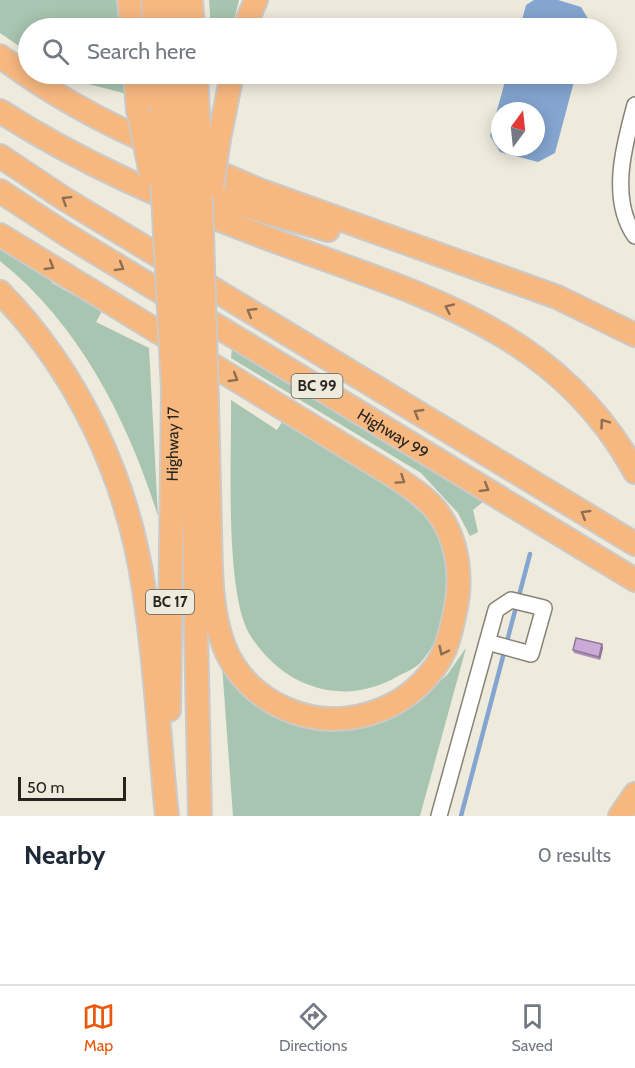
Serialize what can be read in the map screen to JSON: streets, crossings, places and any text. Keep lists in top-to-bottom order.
{
  "streets": {
    "highway": [
      "BC 99",
      "Highway 99",
      "Highway 17",
      "BC 17"
    ]
  },
  "scale_bar": "50 m",
  "north": "top",
  "page": {
    "search": "Search here",
    "scale": "50 m",
    "heading": ["Nearby", "0 results"],
    "nav": ["Map", "Directions", "Saved"]
  }
}
